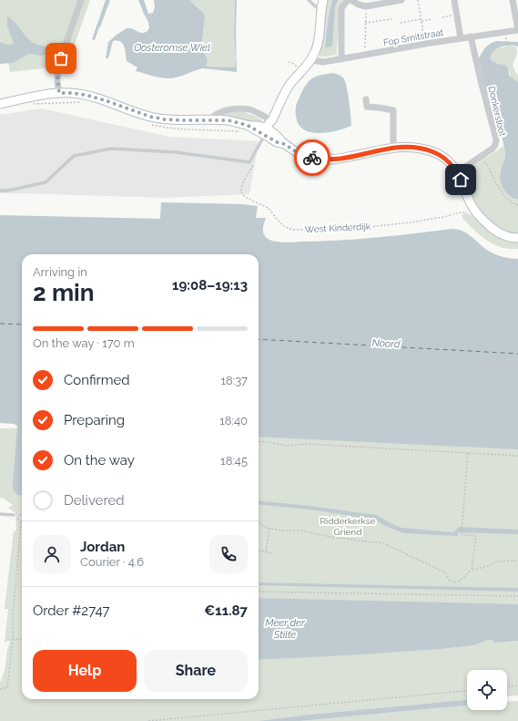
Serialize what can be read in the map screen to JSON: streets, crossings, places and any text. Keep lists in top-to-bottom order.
{
  "streets": {
    "street": ["Fop Smitstraat", "Donkersloot"],
    "path": ["West Kinderdijk"]
  },
  "crossings": [
    ["Fop Smitstraat", "Donkersloot"]
  ],
  "water": ["Oosteromse Wiel", "Noord", "Meer der Stilte"],
  "parks": ["Ridderkerkse Griend"],
  "page": {
    "heading": ["2 min", "Arriving in", "19:08–19:13"],
    "panel": [
      "Jordan",
      "Courier · 4.6",
      "Order #2747",
      "€11.87"
    ],
    "bar": "On the way · 170 m",
    "list": [
      ["Confirmed", "18:37"],
      ["Preparing", "18:40"],
      ["On the way", "18:45"],
      "Delivered"
    ],
    "buttons": ["Help", "Share"]
  }
}
